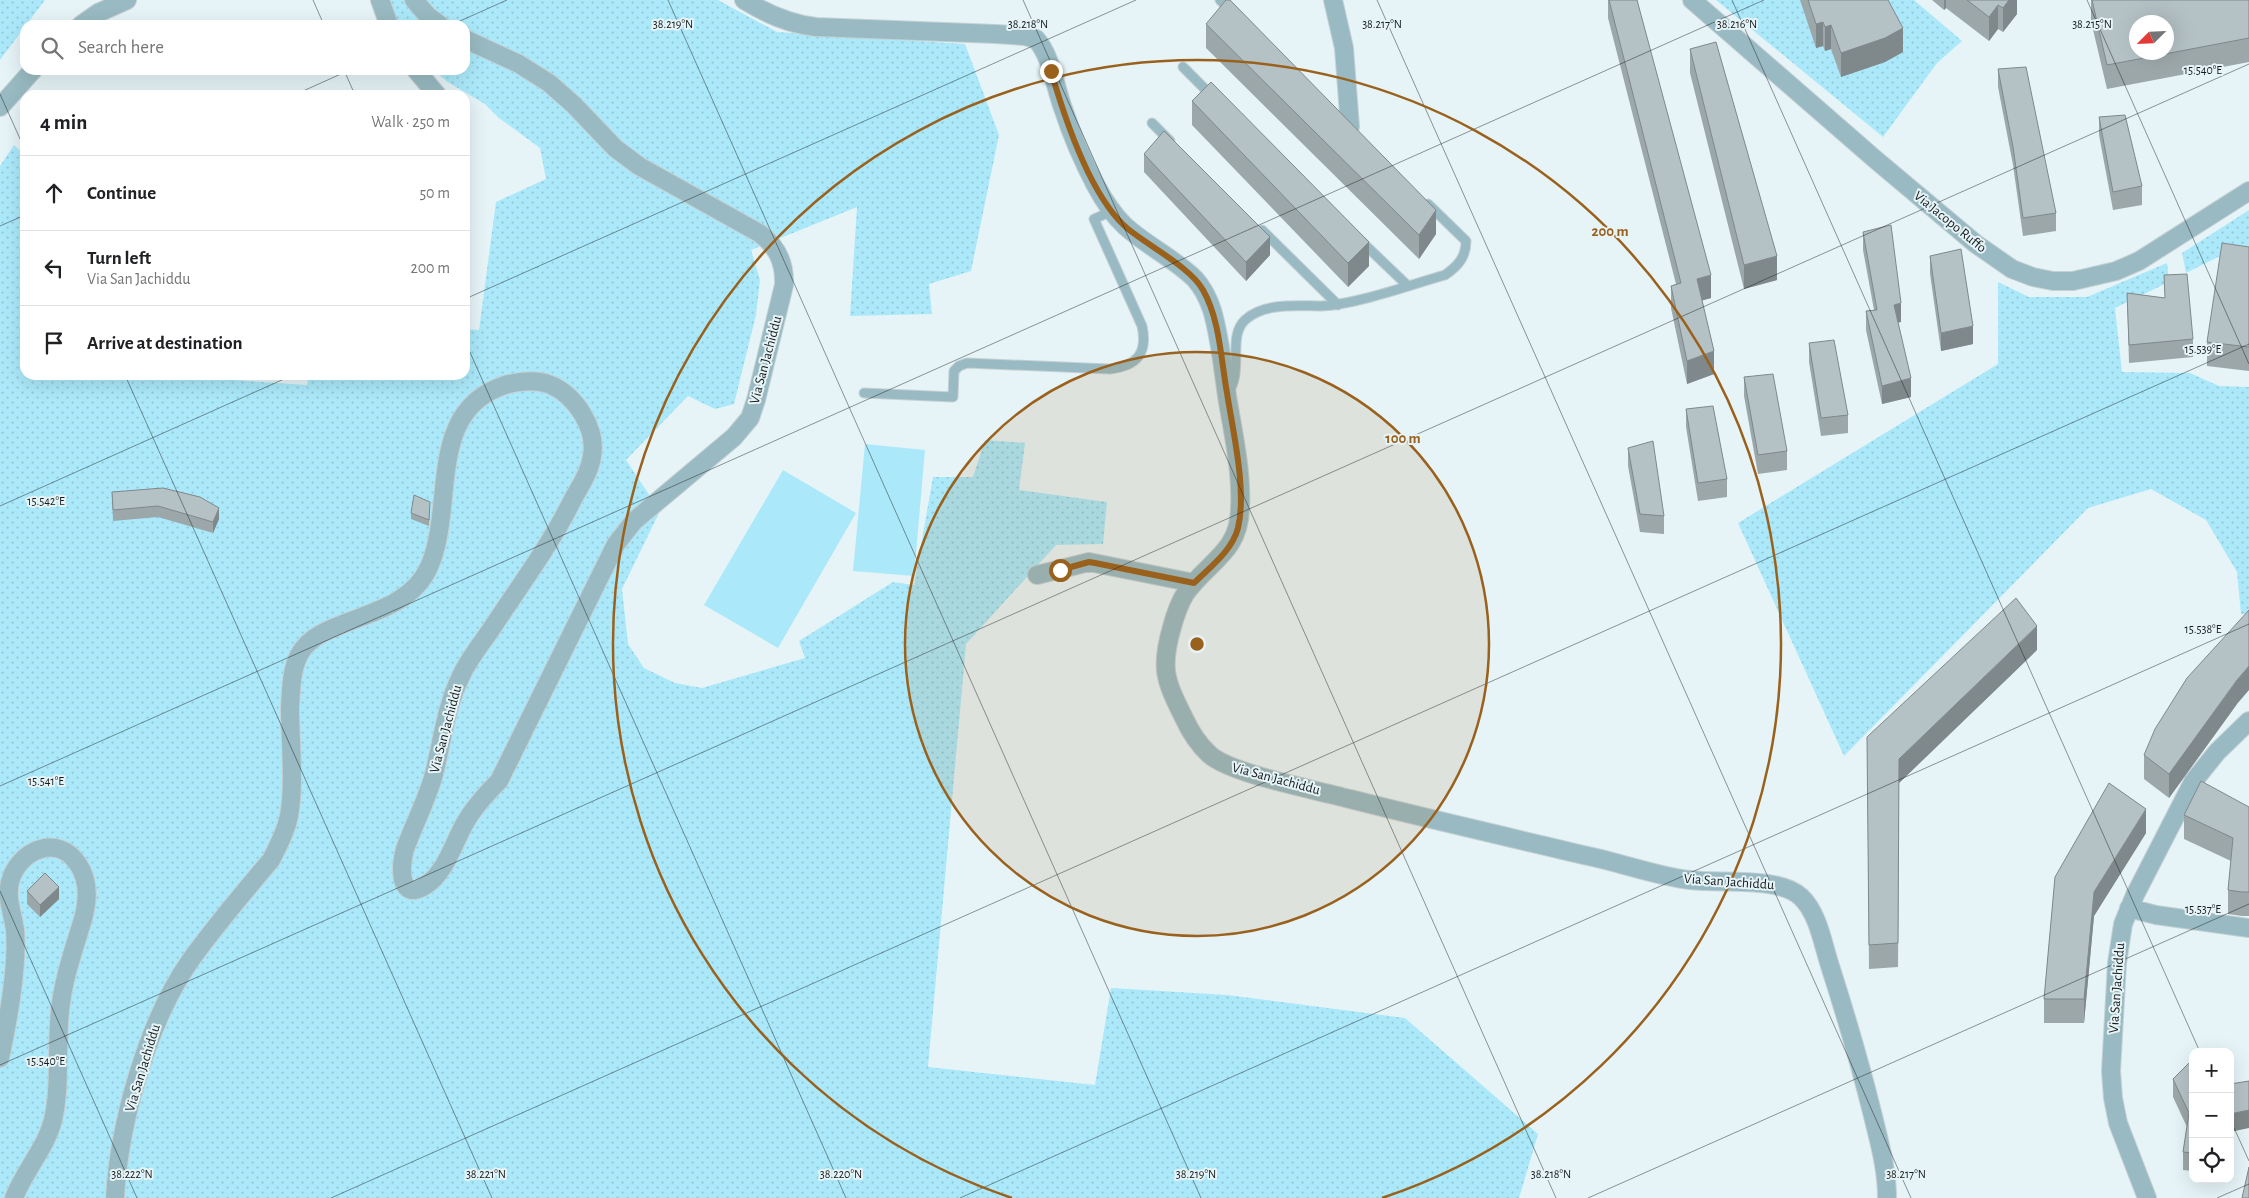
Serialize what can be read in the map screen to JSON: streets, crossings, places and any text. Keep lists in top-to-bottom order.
{
  "streets": {
    "street": ["Via Jacopo Ruffo", "Via San Jachiddu"]
  },
  "north": "bottom left",
  "page": {
    "search": "Search here",
    "heading": ["4 min", "Walk · 250 m"],
    "list": [
      ["Continue", "50 m"],
      ["Turn left", "Via San Jachiddu", "200 m"],
      "Arrive at destination"
    ],
    "map_buttons": ["+", "−"]
  },
  "coordinates": [
    "38.219°N",
    "38.218°N",
    "38.217°N",
    "38.216°N",
    "38.215°N",
    "15.540°E",
    "15.539°E",
    "15.542°E",
    "15.538°E",
    "15.541°E",
    "15.537°E",
    "38.222°N",
    "38.221°N",
    "38.220°N"
  ],
  "rings": ["200 m", "100 m"]
}
